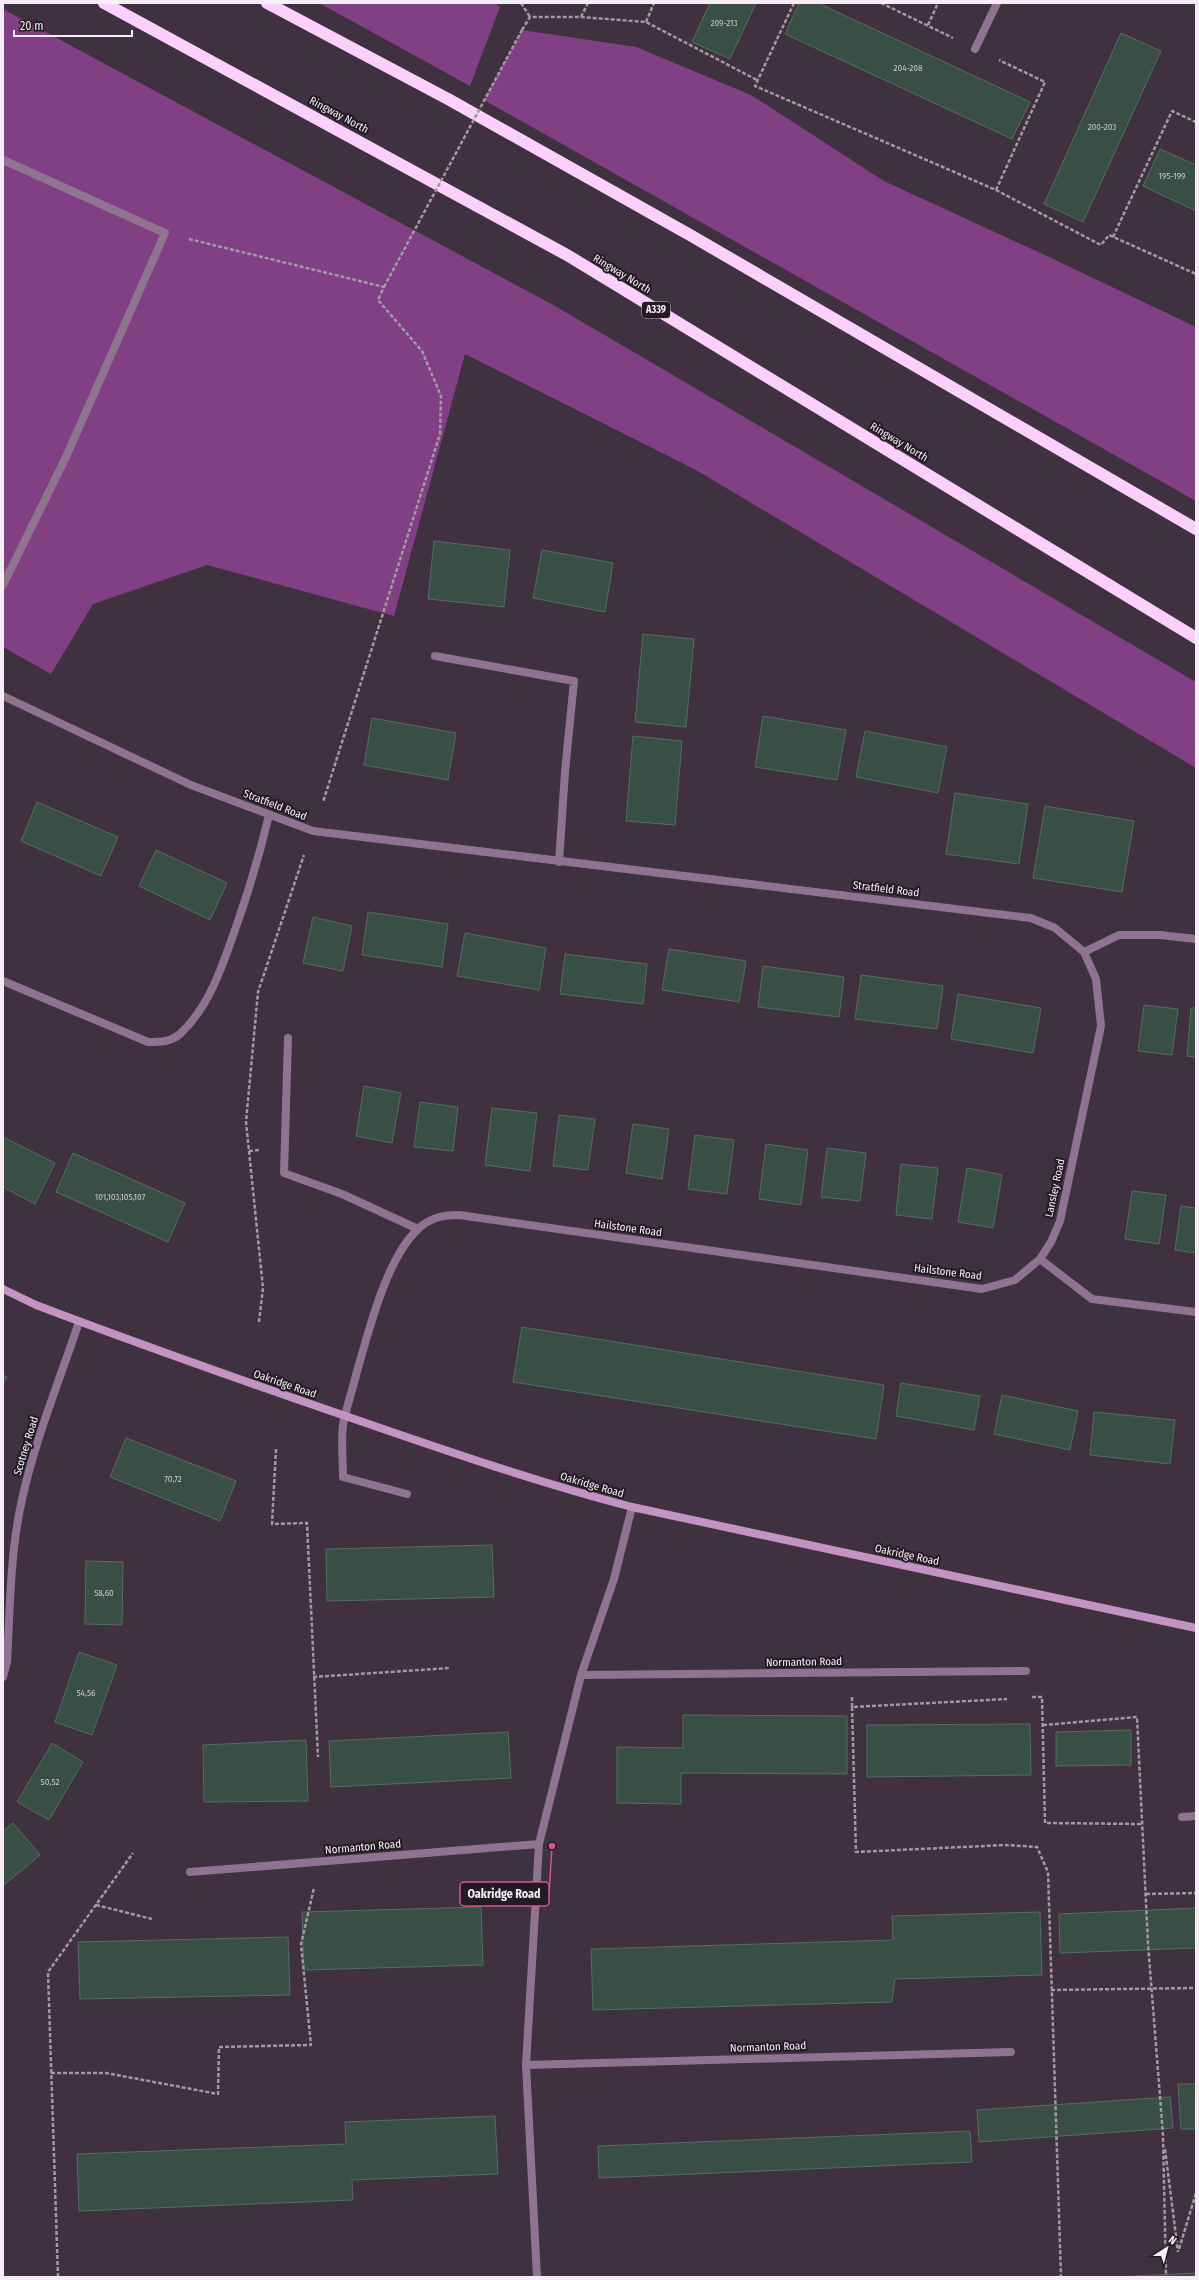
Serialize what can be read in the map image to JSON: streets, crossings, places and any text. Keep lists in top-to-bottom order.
{
  "streets": {
    "highway": ["Ringway North", "A339"],
    "street": [
      "Stratfield Road",
      "Lansley Road",
      "Hailstone Road",
      "Oakridge Road",
      "Scotney Road",
      "Normanton Road"
    ]
  },
  "crossings": [
    ["Stratfield Road", "Lansley Road"],
    ["Lansley Road", "Hailstone Road"],
    ["Hailstone Road", "Oakridge Road"],
    ["Oakridge Road", "Scotney Road"]
  ],
  "places": ["Oakridge Road"],
  "house_numbers": [
    "209-213",
    "204-208",
    "200-203",
    "195-199",
    "101,103,105,107",
    "70,72",
    "58,60",
    "54,56",
    "50,52"
  ],
  "scale_bar": "20 m",
  "north": "top right"
}
